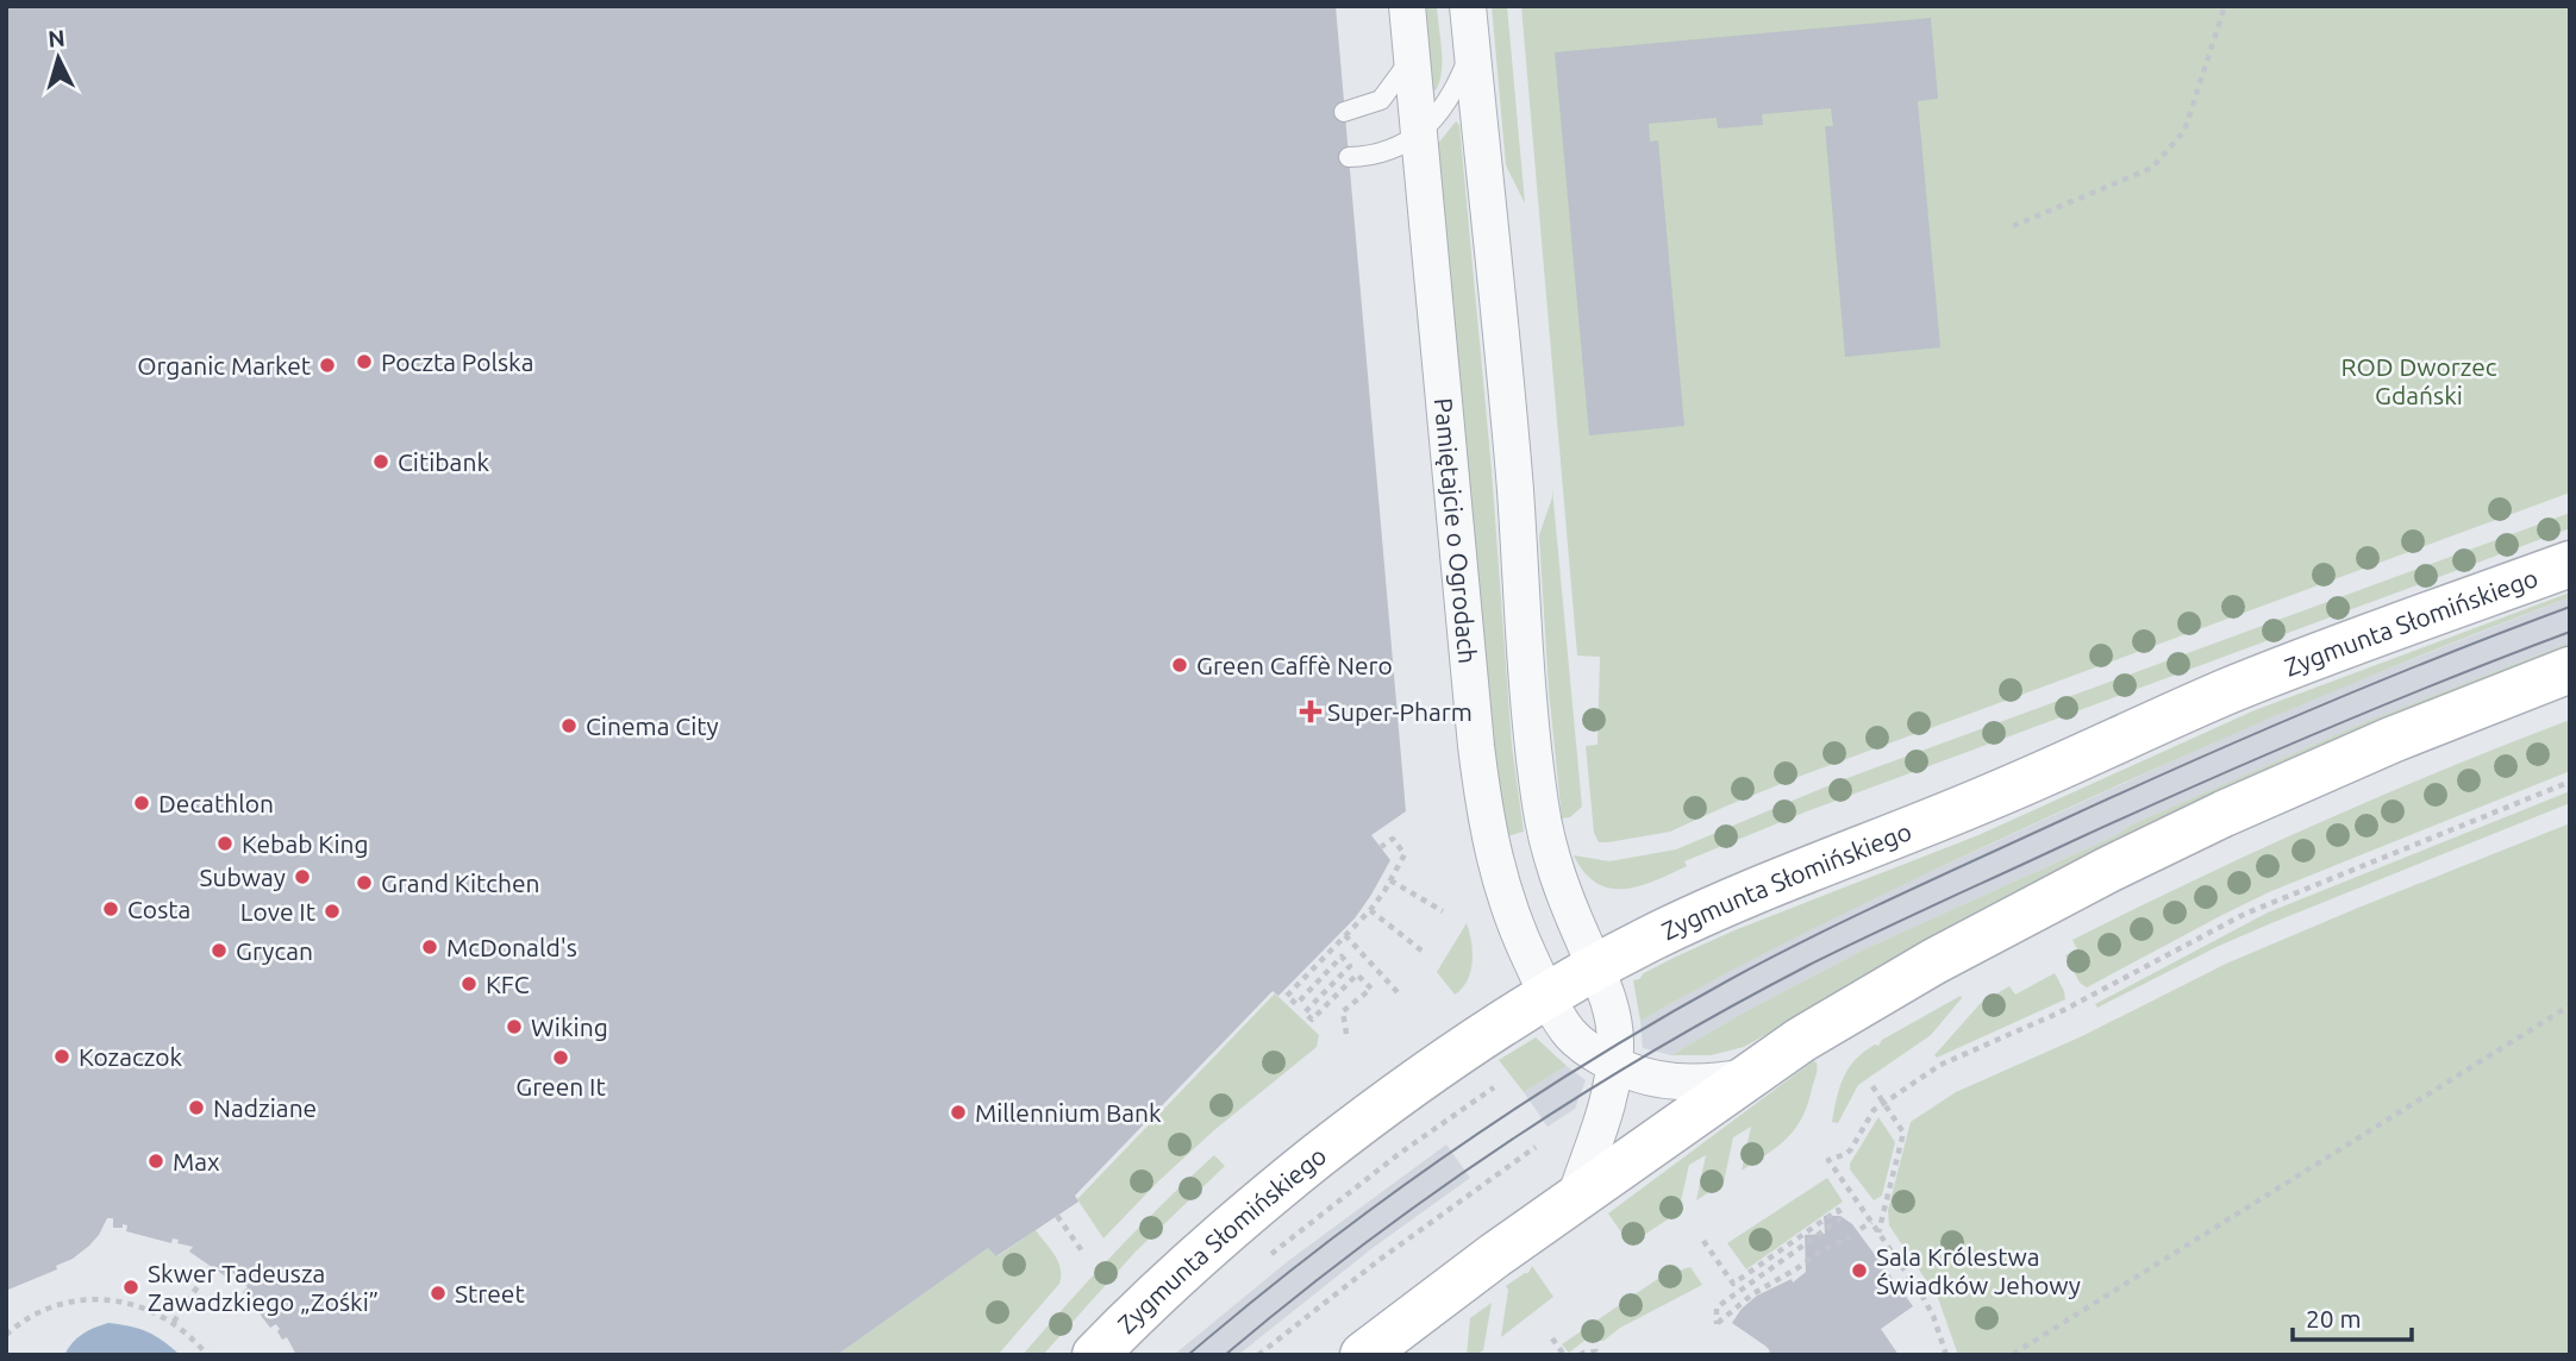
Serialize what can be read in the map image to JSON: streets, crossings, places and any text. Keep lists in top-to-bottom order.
{
  "streets": {
    "main road": ["Zygmunta Słomińskiego"],
    "street": ["Pamiętajcie o Ogrodach"]
  },
  "crossings": [
    ["Pamiętajcie o Ogrodach", "Zygmunta Słomińskiego"]
  ],
  "parks": ["ROD Dworzec Gdański"],
  "places": {
    "other": [
      "Poczta Polska",
      "Organic Market",
      "Citibank",
      "Green Caffè Nero",
      "Cinema City",
      "Decathlon",
      "Kebab King",
      "Subway",
      "Grand Kitchen",
      "Costa",
      "Love It",
      "McDonald's",
      "Grycan",
      "KFC",
      "Wiking",
      "Kozaczok",
      "Green It",
      "Nadziane",
      "Millennium Bank",
      "Max",
      "Sala Królestwa Świadków Jehowy",
      "Skwer Tadeusza Zawadzkiego „Zośki”",
      "Street"
    ],
    "health": ["Super-Pharm"]
  },
  "scale_bar": "20 m",
  "north": "top"
}
